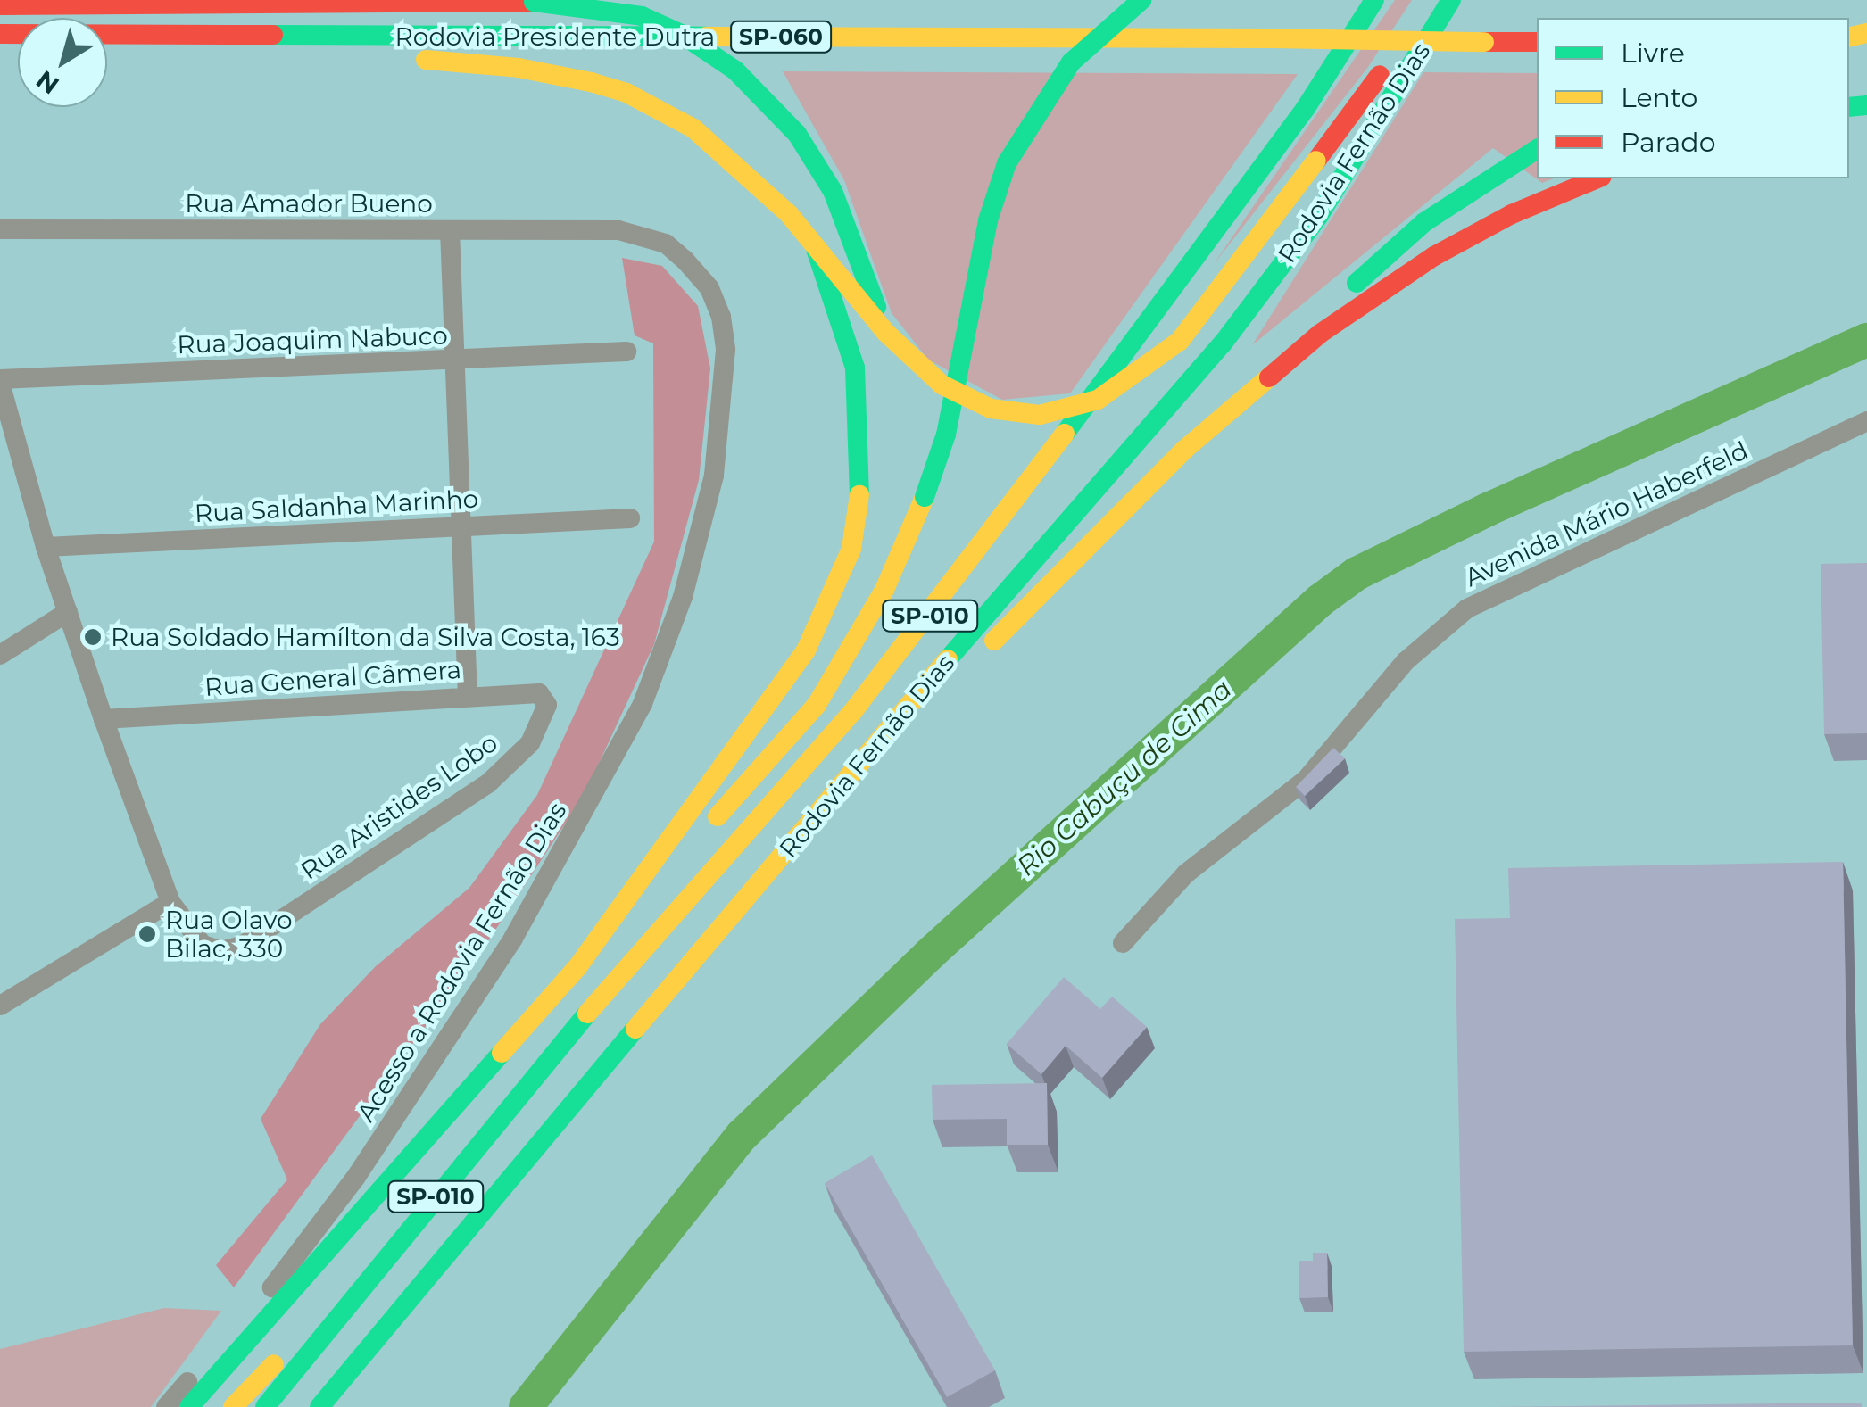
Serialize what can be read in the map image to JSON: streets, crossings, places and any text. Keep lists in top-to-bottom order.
{
  "streets": {
    "highway": [
      "Rodovia Presidente Dutra",
      "SP-060",
      "Rodovia Fernão Dias",
      "SP-010"
    ],
    "street": [
      "Rua Amador Bueno",
      "Rua Joaquim Nabuco",
      "Rua Saldanha Marinho",
      "Avenida Mário Haberfeld",
      "Rua General Câmera",
      "Rua Aristides Lobo",
      "Acesso a Rodovia Fernão Dias"
    ]
  },
  "crossings": [
    ["Rua Amador Bueno", "Acesso a Rodovia Fernão Dias"],
    ["Rua General Câmera", "Rua Aristides Lobo"]
  ],
  "water": ["Rio Cabuçu de Cima"],
  "places": ["Rua Soldado Hamílton da Silva Costa, 163", "Rua Olavo Bilac, 330"],
  "legend": ["Livre", "Lento", "Parado"],
  "north": "bottom left"
}
